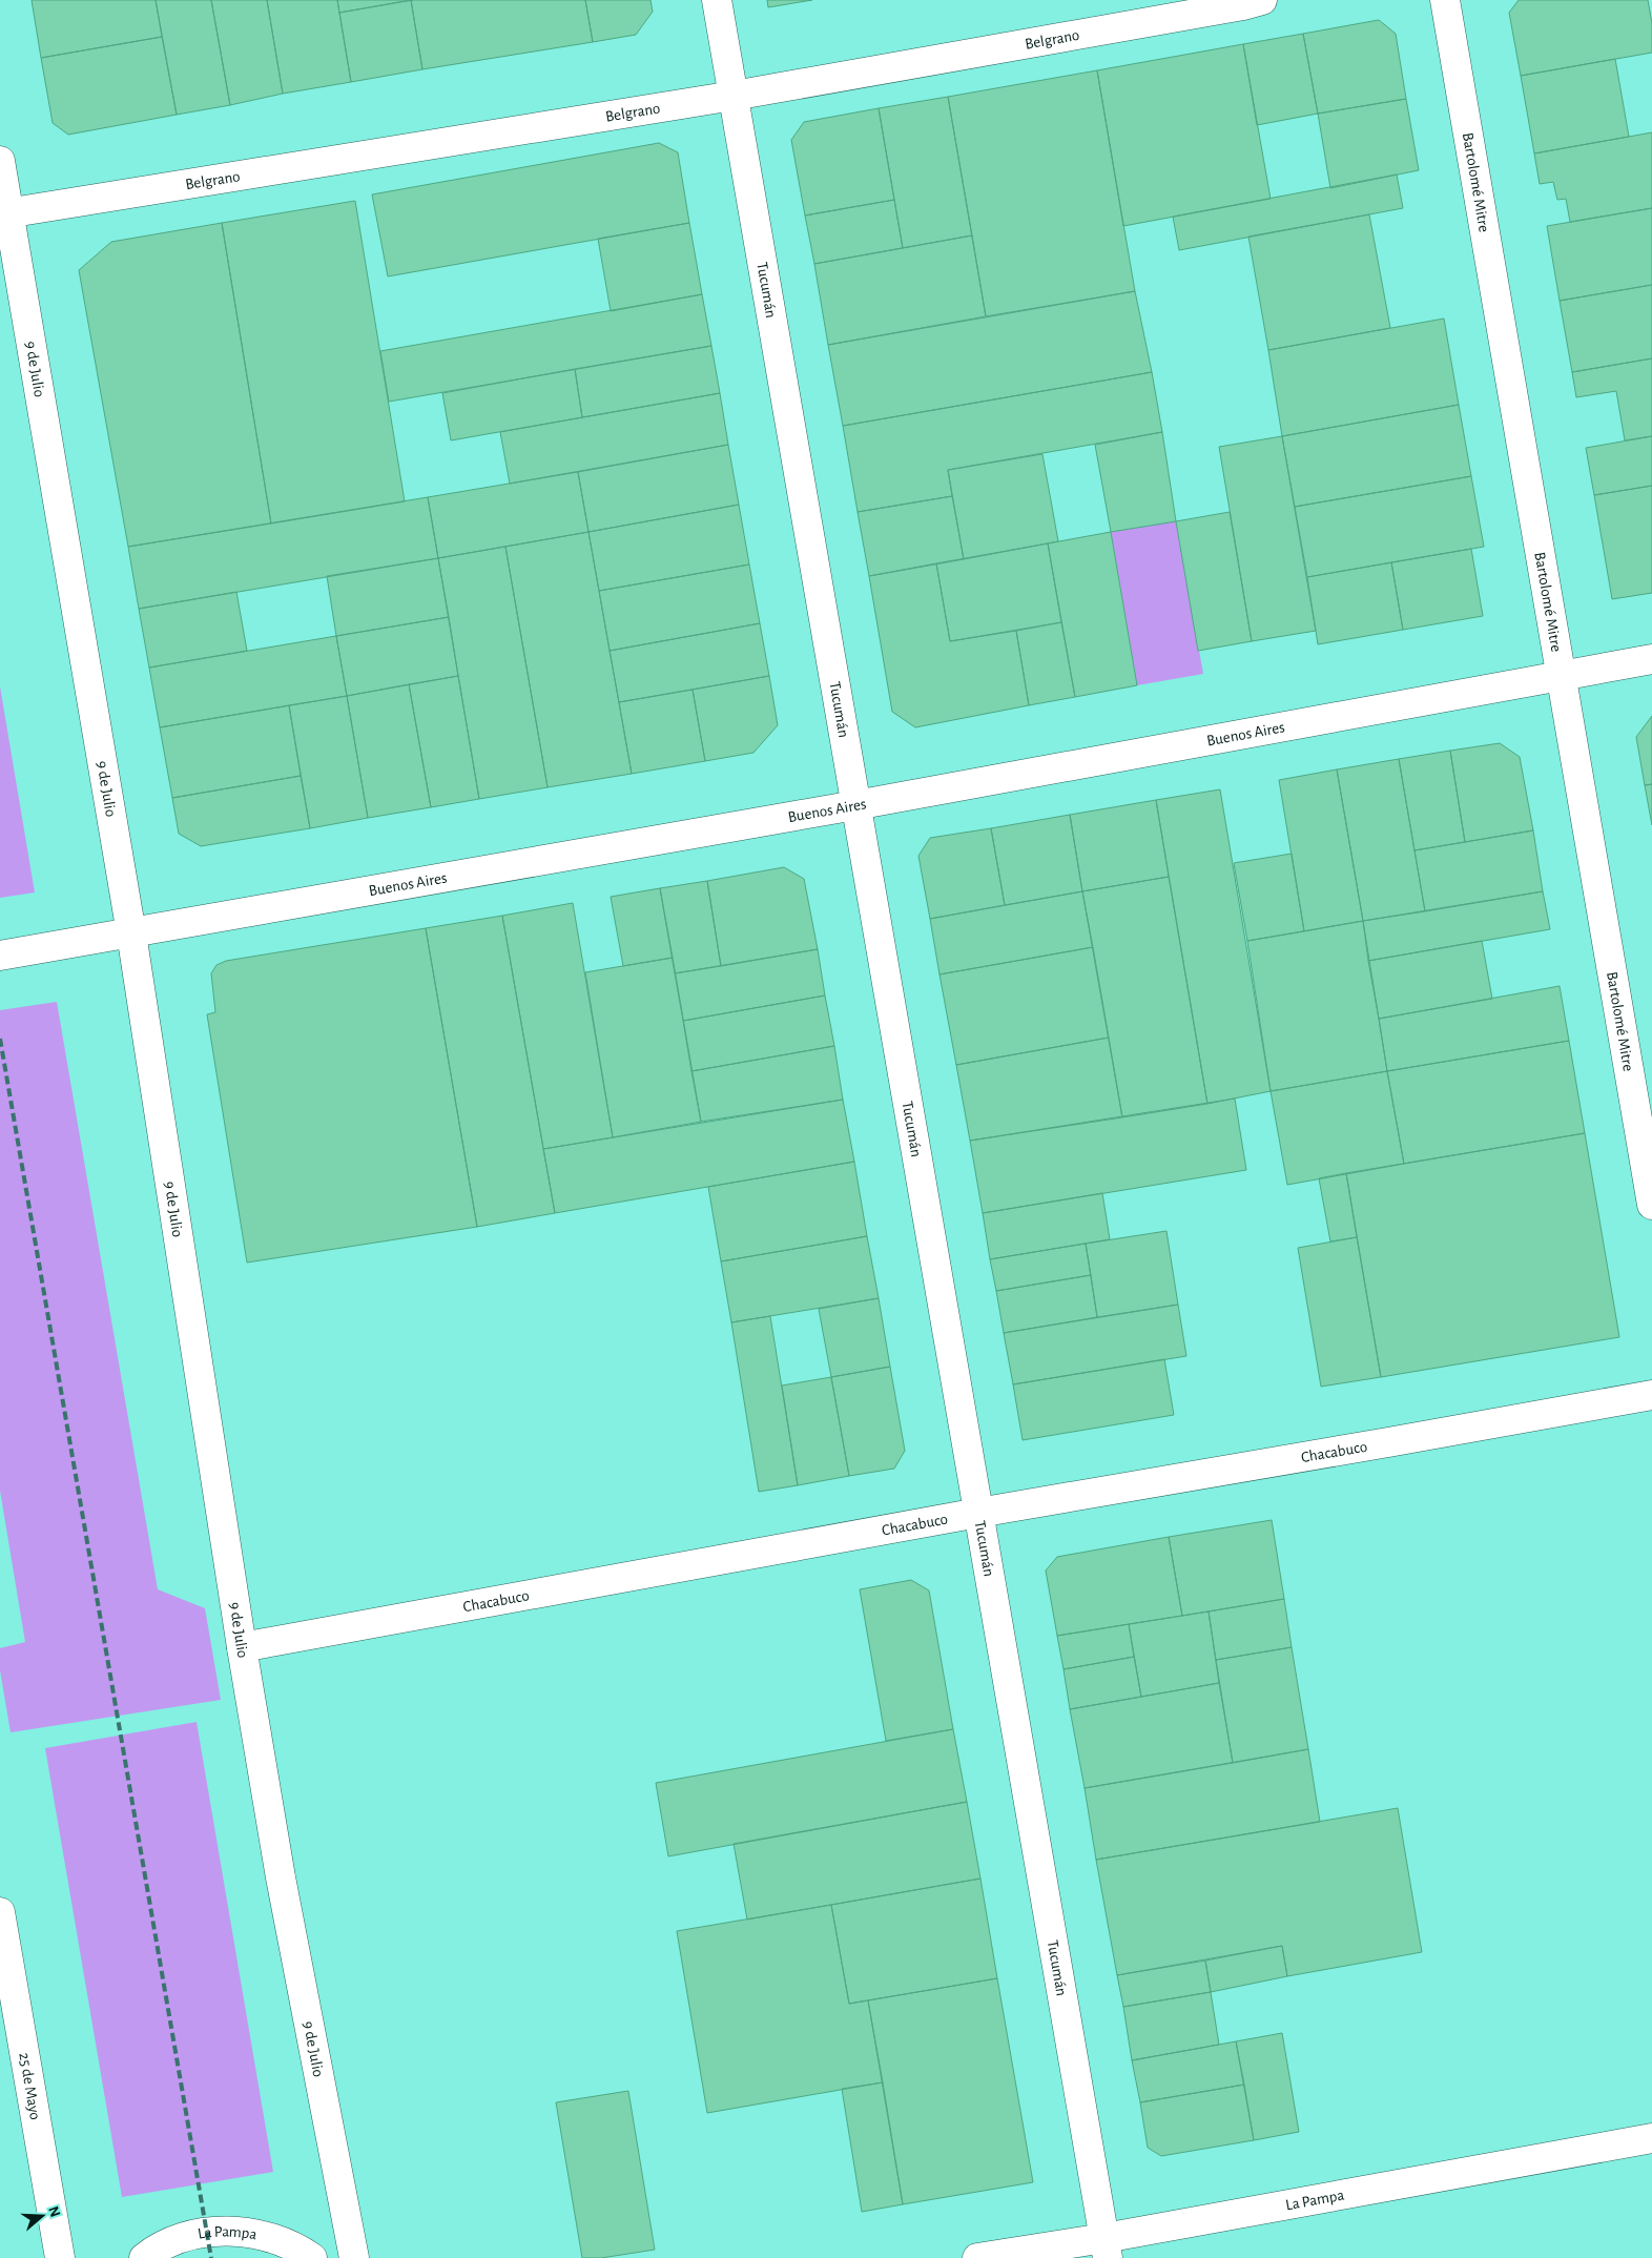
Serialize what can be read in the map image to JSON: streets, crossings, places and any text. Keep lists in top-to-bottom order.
{
  "streets": {
    "street": [
      "Belgrano",
      "Bartolomé Mitre",
      "Tucumán",
      "9 de Julio",
      "Buenos Aires",
      "Chacabuco",
      "25 de Mayo",
      "La Pampa"
    ]
  },
  "crossings": [
    ["Belgrano", "Tucumán"],
    ["Belgrano", "9 de Julio"],
    ["Bartolomé Mitre", "Buenos Aires"],
    ["Tucumán", "Buenos Aires"],
    ["Tucumán", "Chacabuco"],
    ["Tucumán", "La Pampa"],
    ["9 de Julio", "Buenos Aires"],
    ["9 de Julio", "Chacabuco"]
  ],
  "north": "right"
}
